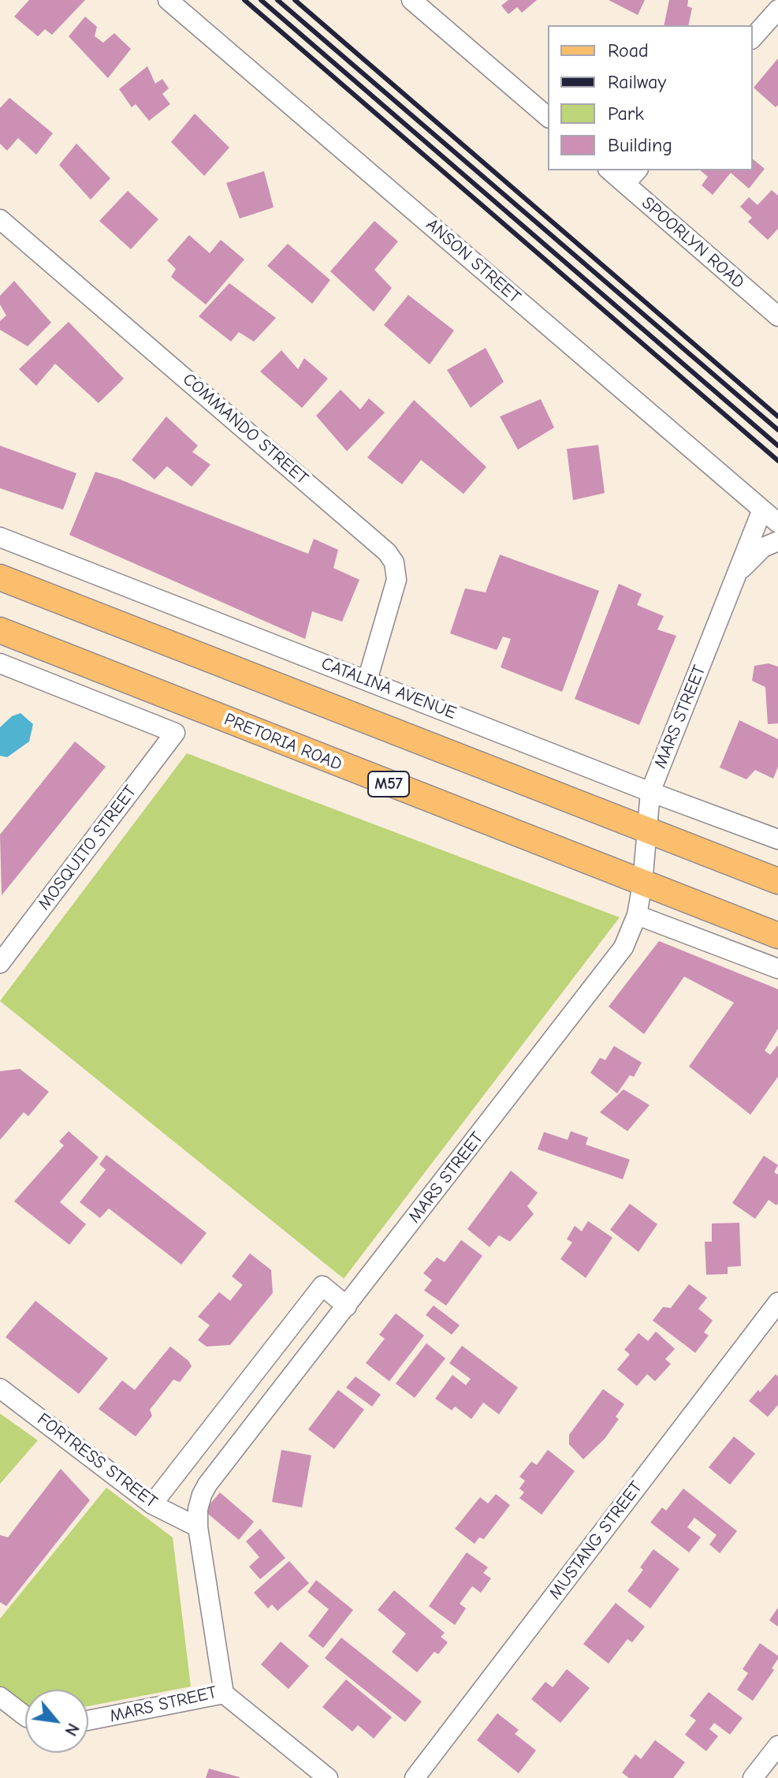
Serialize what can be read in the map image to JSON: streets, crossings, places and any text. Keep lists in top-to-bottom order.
{
  "streets": {
    "main road": ["PRETORIA ROAD", "M57"],
    "street": [
      "SPOORLYN ROAD",
      "ANSON STREET",
      "COMMANDO STREET",
      "CATALINA AVENUE",
      "MARS STREET",
      "MOSQUITO STREET",
      "FORTRESS STREET",
      "MUSTANG STREET"
    ]
  },
  "crossings": [
    ["ANSON STREET", "MARS STREET"],
    ["COMMANDO STREET", "CATALINA AVENUE"],
    ["CATALINA AVENUE", "MARS STREET"],
    ["MARS STREET", "PRETORIA ROAD"],
    ["MARS STREET", "FORTRESS STREET"]
  ],
  "legend": [
    "Road",
    "Railway",
    "Park",
    "Building"
  ],
  "north": "bottom right"
}
